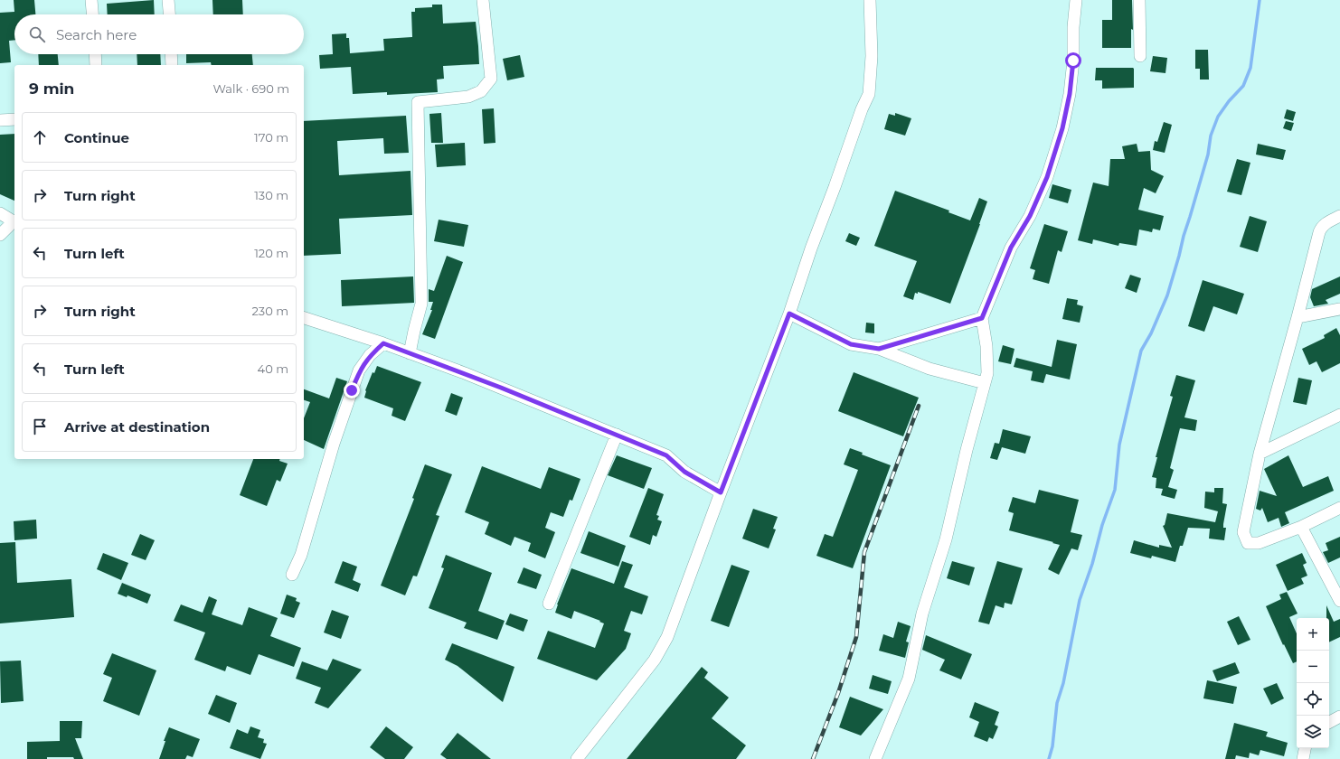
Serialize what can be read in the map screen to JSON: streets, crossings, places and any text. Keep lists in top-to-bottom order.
{
  "page": {
    "search": "Search here",
    "heading": ["9 min", "Walk · 690 m"],
    "list": [
      ["Continue", "170 m"],
      ["Turn right", "130 m"],
      ["Turn left", "120 m"],
      ["Turn right", "230 m"],
      ["Turn left", "40 m"],
      "Arrive at destination"
    ],
    "map_buttons": ["+", "−"]
  }
}
